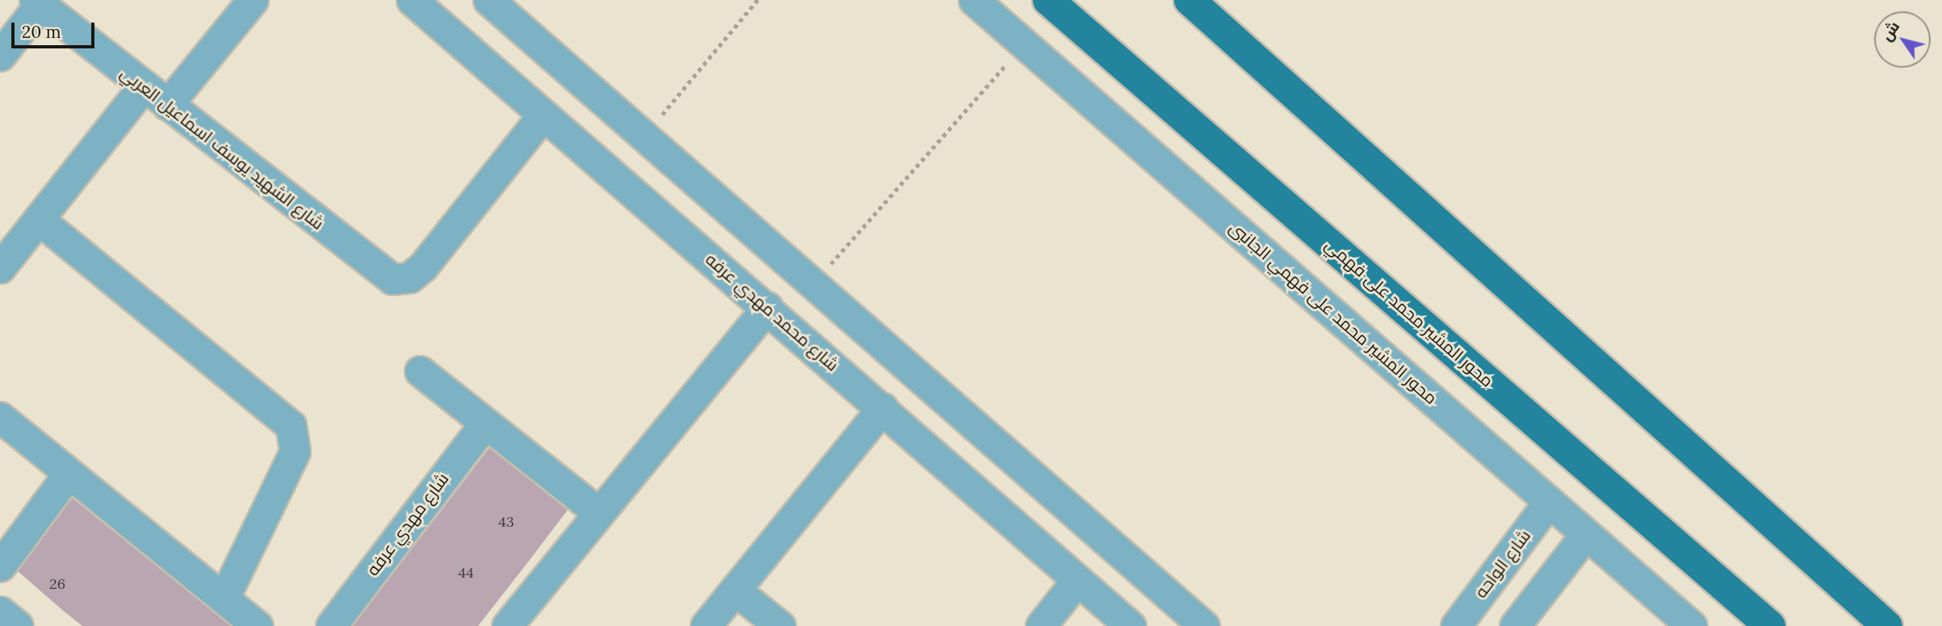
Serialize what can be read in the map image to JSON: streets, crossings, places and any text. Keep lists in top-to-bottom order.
{
  "streets": {
    "main road": ["محور المشير محمد على فهمي"],
    "street": [
      "شارع الشهيد يوسف اسماعيل العربي",
      "شارع محمد مهدي عرفه",
      "محور المشير محمد على فهمي الجانبى",
      "شارع مهدي عرفه",
      "شارع الواحه"
    ]
  },
  "crossings": [
    ["شارع الشهيد يوسف اسماعيل العربي", "شارع محمد مهدي عرفه"],
    ["محور المشير محمد على فهمي الجانبى", "شارع الواحه"]
  ],
  "house_numbers": ["43", "44", "26"],
  "scale_bar": "20 m",
  "north": "top left"
}
